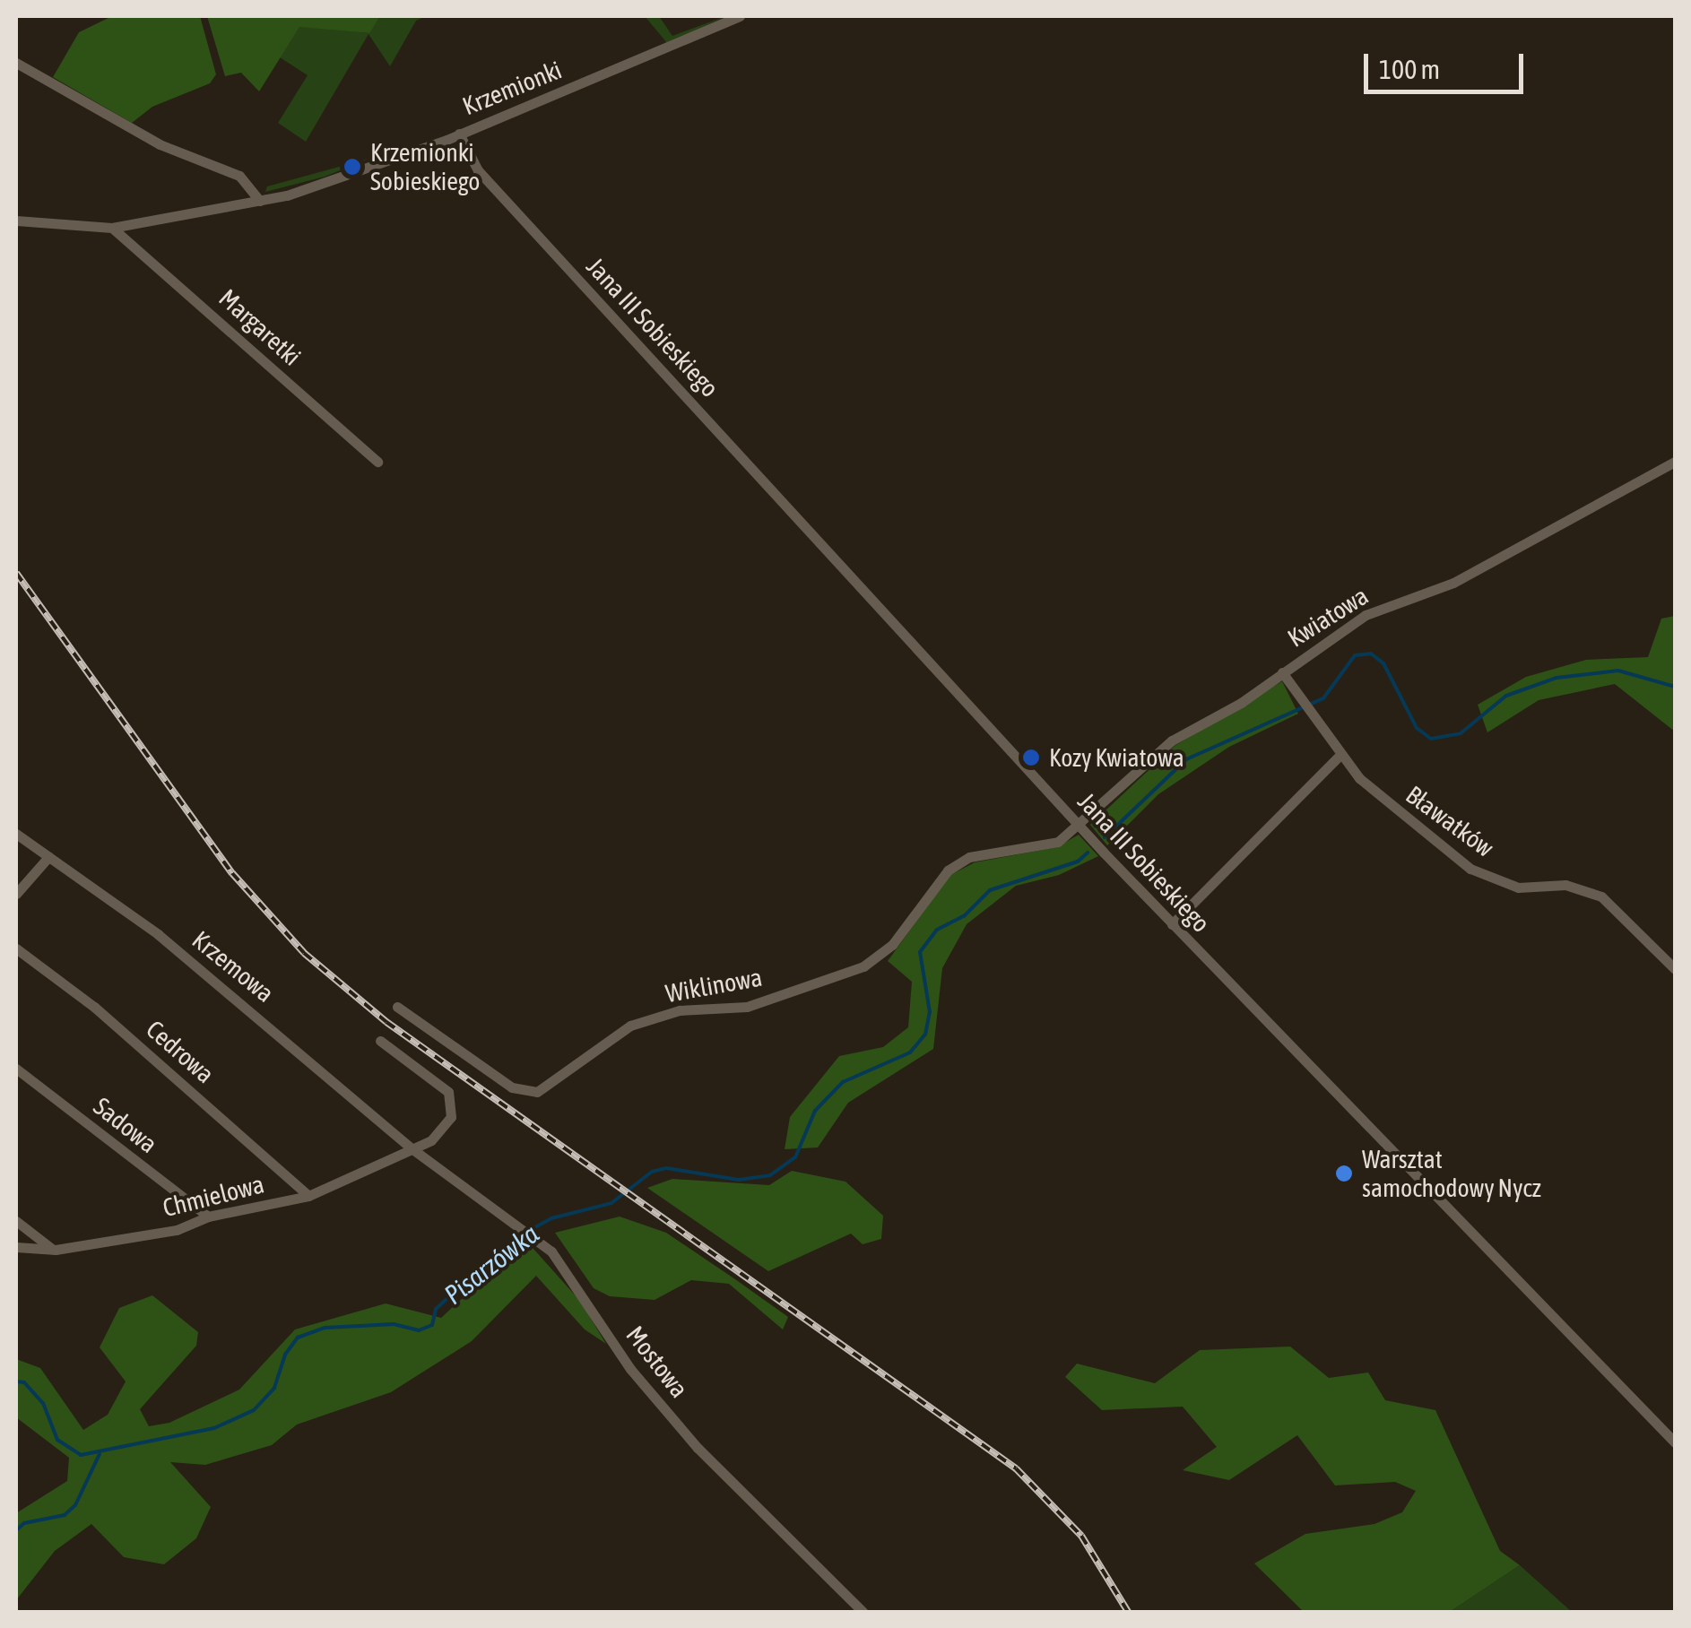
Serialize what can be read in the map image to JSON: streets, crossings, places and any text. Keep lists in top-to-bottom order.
{
  "streets": {
    "street": [
      "Krzemionki",
      "Margaretki",
      "Jana III Sobieskiego",
      "Kwiatowa",
      "Bławatków",
      "Krzemowa",
      "Wiklinowa",
      "Cedrowa",
      "Sadowa",
      "Chmielowa",
      "Mostowa"
    ]
  },
  "crossings": [
    ["Krzemionki", "Margaretki"],
    ["Krzemionki", "Jana III Sobieskiego"],
    ["Jana III Sobieskiego", "Kwiatowa"],
    ["Jana III Sobieskiego", "Wiklinowa"],
    ["Kwiatowa", "Bławatków"],
    ["Kwiatowa", "Wiklinowa"],
    ["Krzemowa", "Chmielowa"],
    ["Krzemowa", "Mostowa"],
    ["Cedrowa", "Chmielowa"],
    ["Sadowa", "Chmielowa"],
    ["Chmielowa", "Mostowa"]
  ],
  "water": ["Pisarzówka"],
  "places": ["Krzemionki Sobieskiego", "Kozy Kwiatowa", "Warsztat samochodowy Nycz"],
  "scale_bar": "100 m"
}
